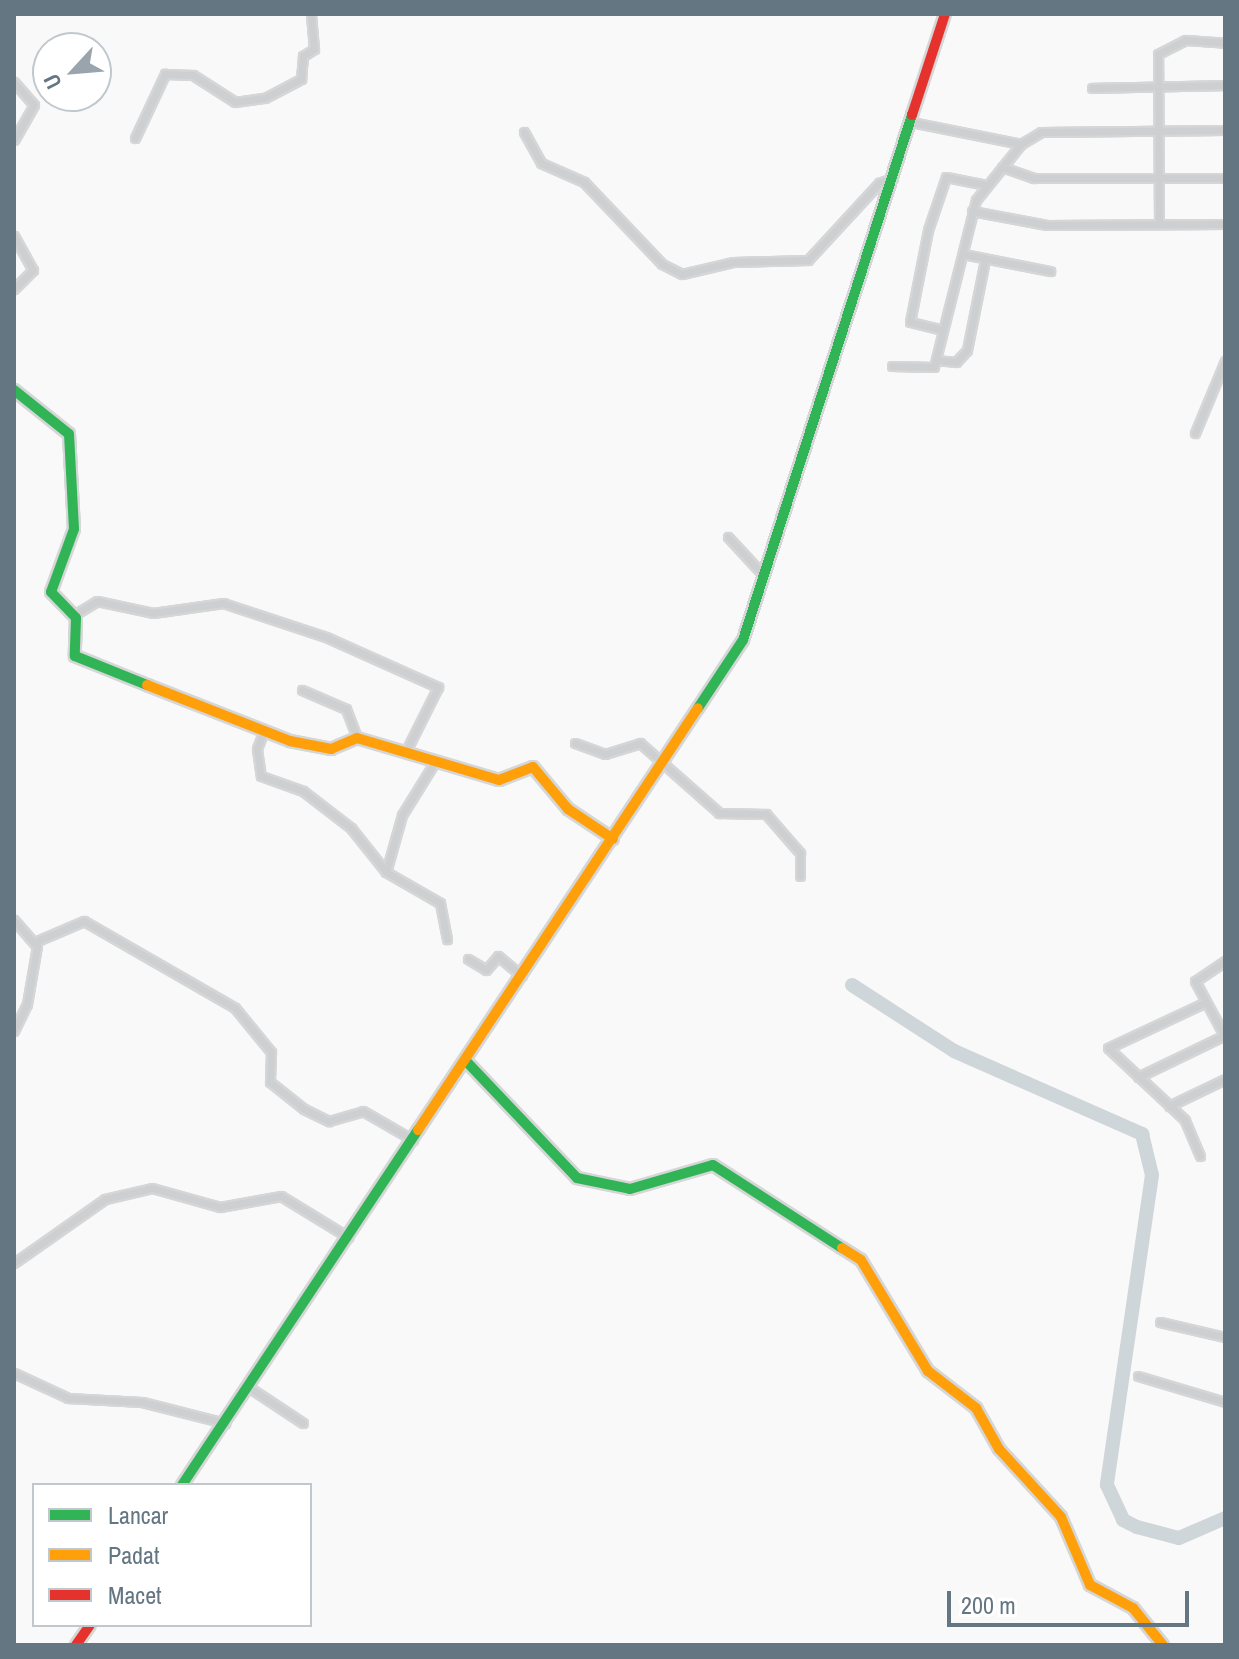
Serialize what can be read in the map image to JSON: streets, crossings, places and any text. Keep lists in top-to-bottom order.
{
  "legend": ["Lancar", "Padat", "Macet"],
  "scale_bar": "200 m",
  "north": "bottom left"
}
